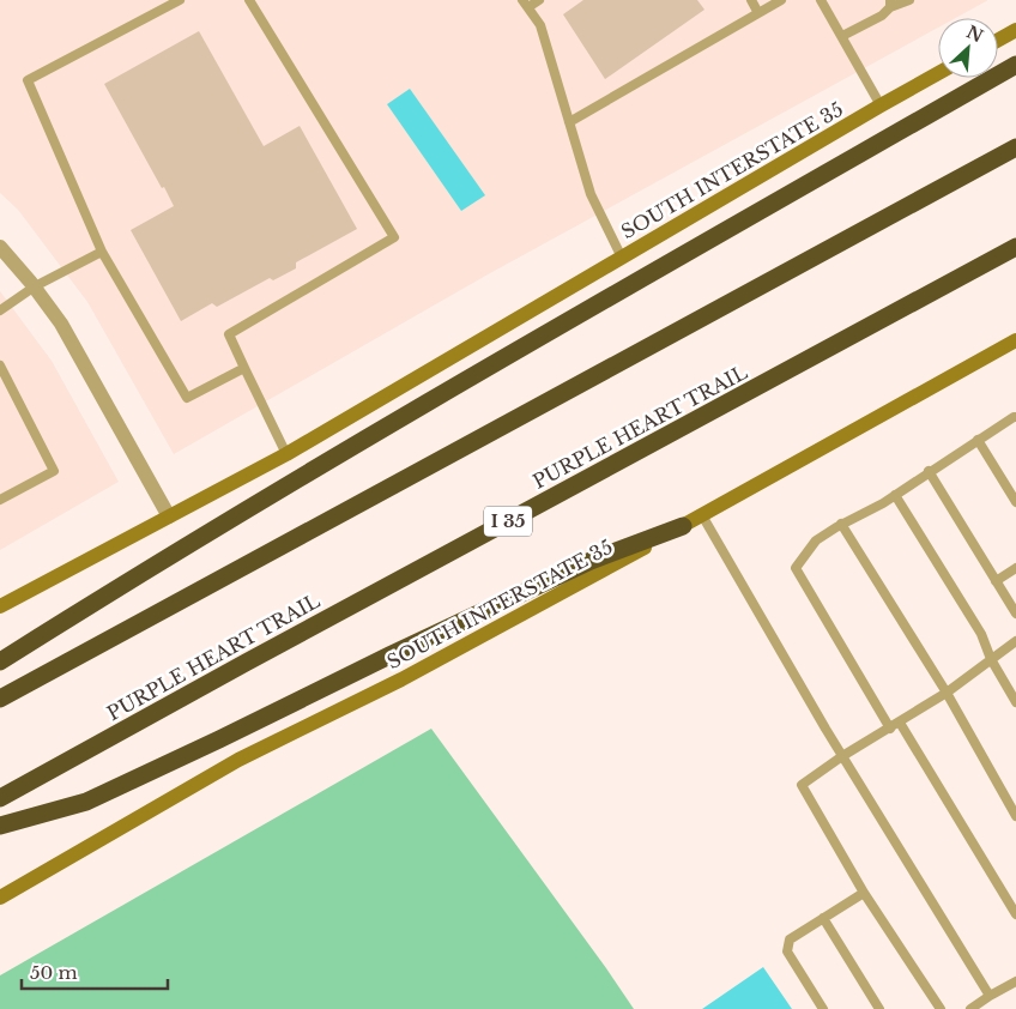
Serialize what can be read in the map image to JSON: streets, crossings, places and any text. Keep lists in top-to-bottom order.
{
  "streets": {
    "highway": ["PURPLE HEART TRAIL", "I 35"],
    "main road": ["SOUTH INTERSTATE 35"]
  },
  "scale_bar": "50 m",
  "north": "top right"
}
